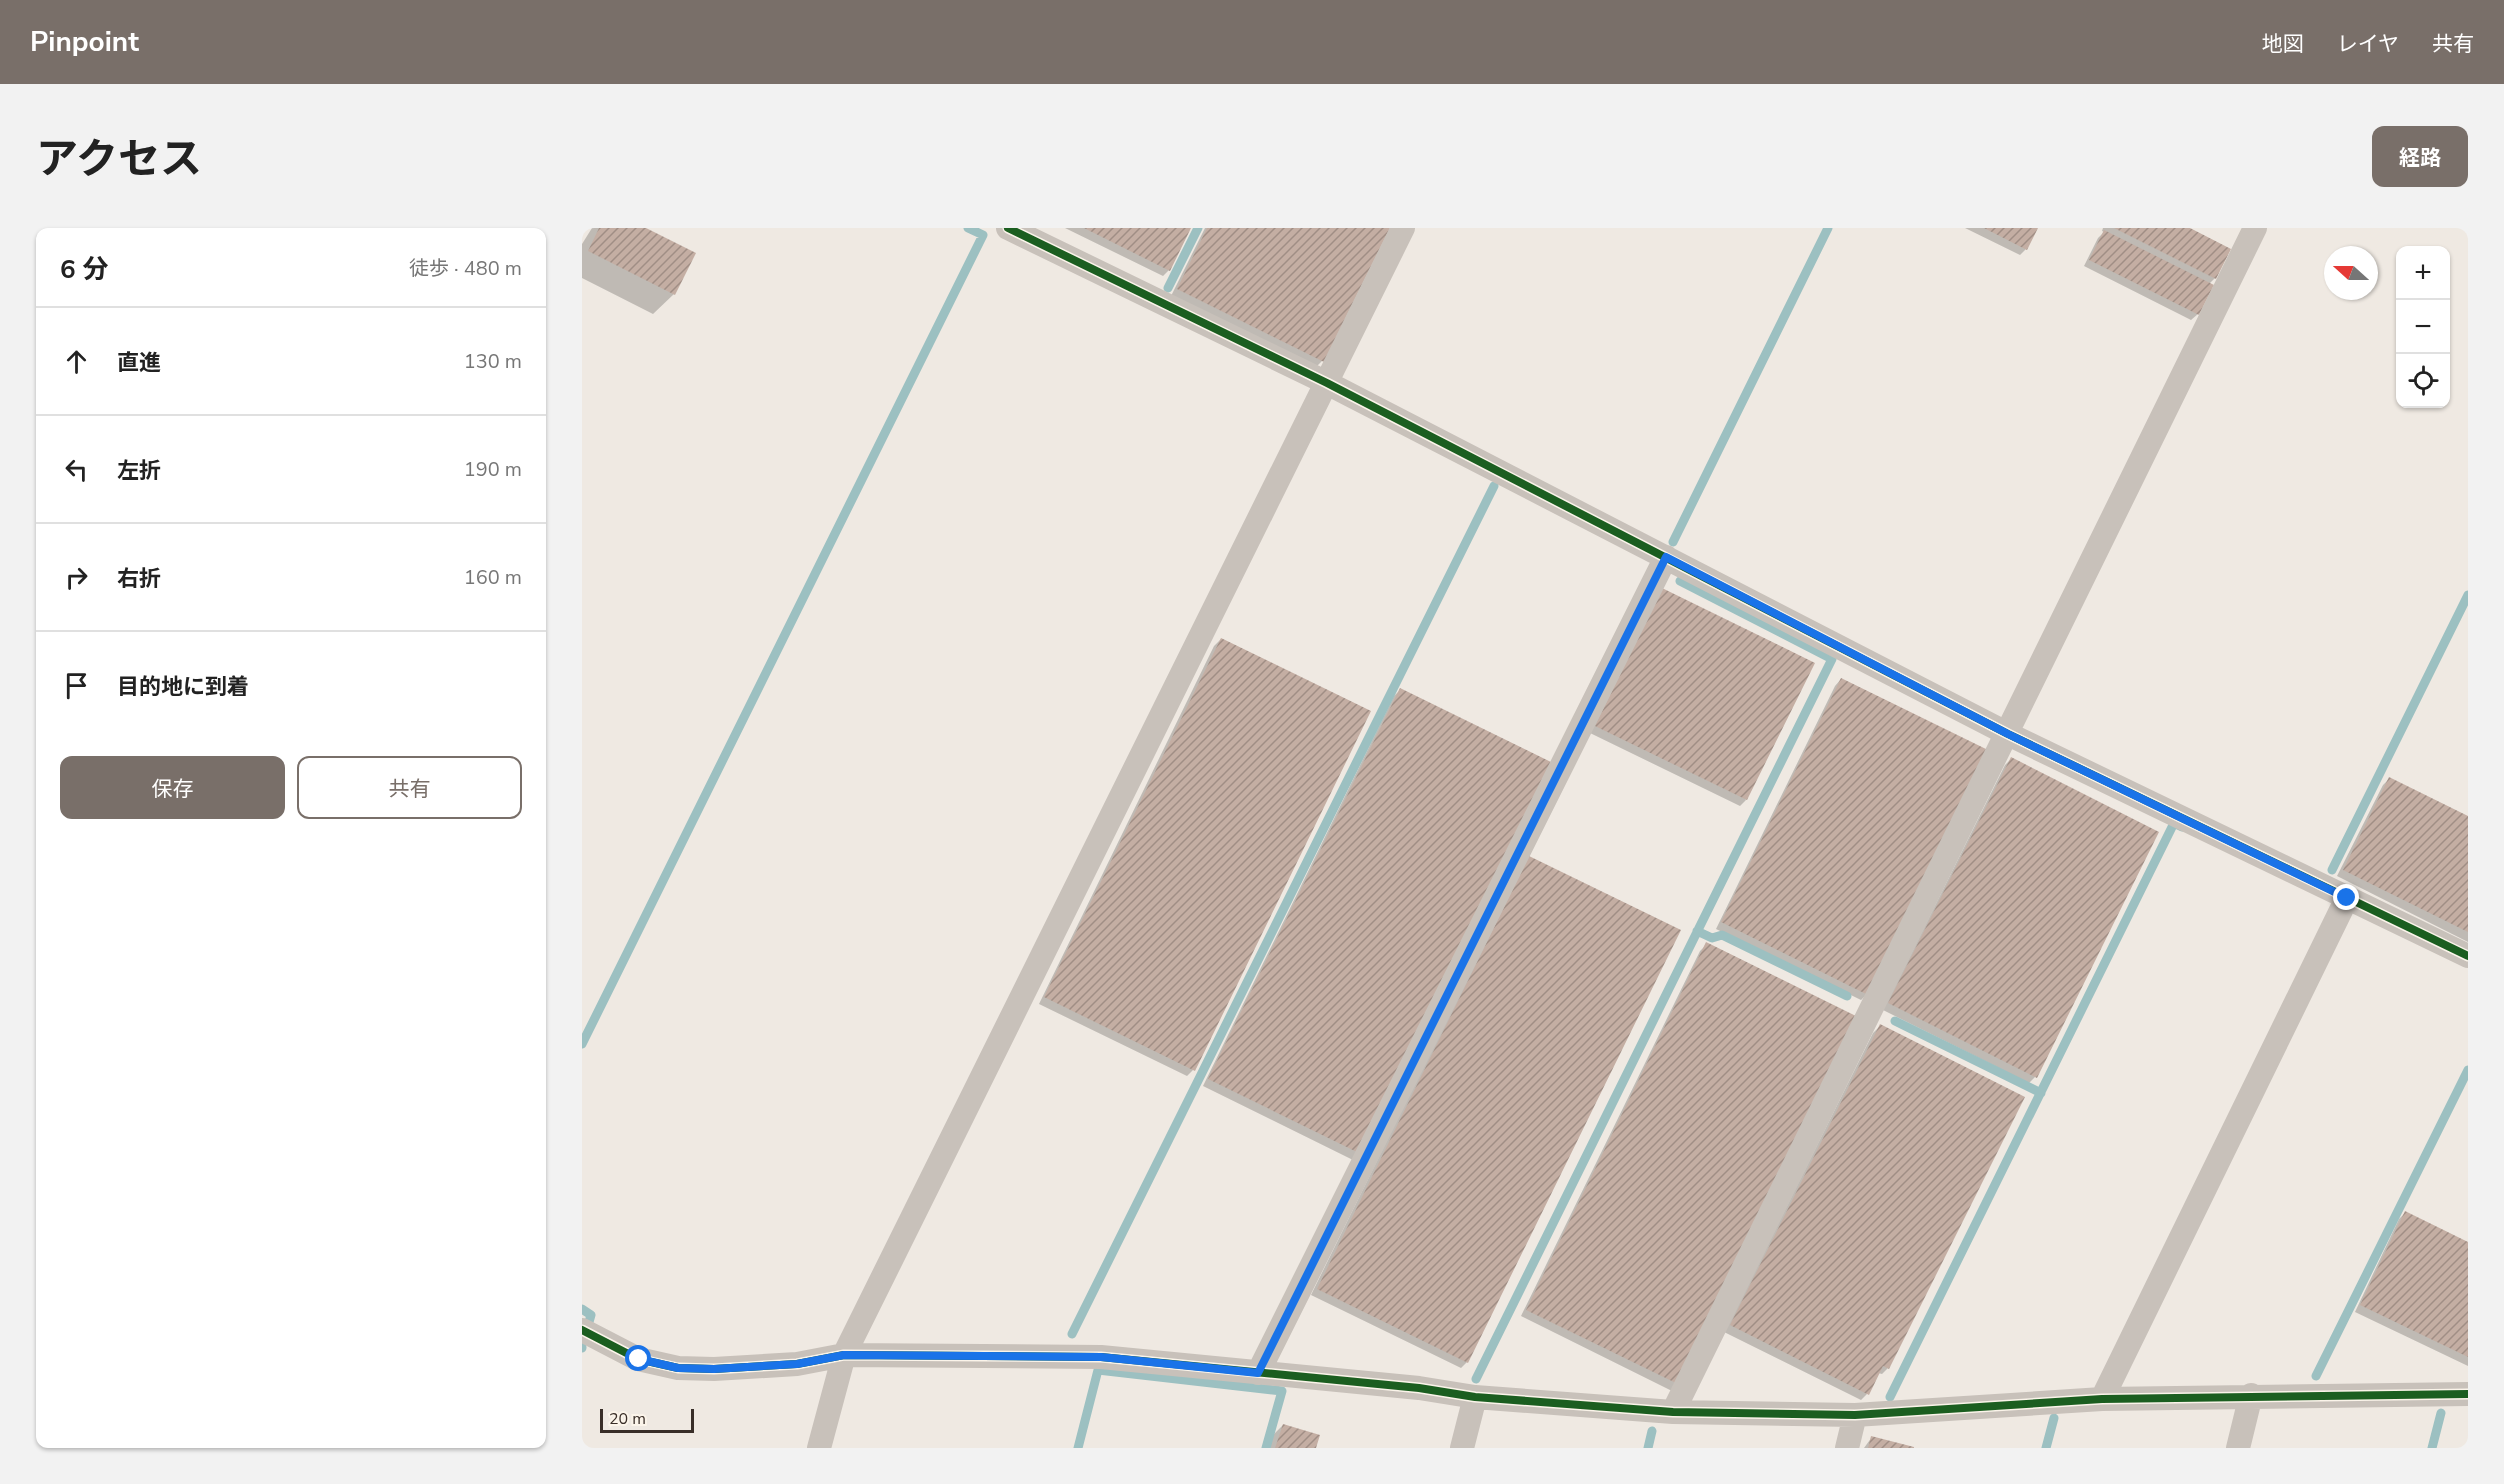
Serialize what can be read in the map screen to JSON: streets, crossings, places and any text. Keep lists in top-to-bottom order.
{
  "scale_bar": "20 m",
  "north": "left",
  "page": {
    "header": "Pinpoint",
    "nav": ["地図", "レイヤ", "共有"],
    "title": "アクセス",
    "buttons": [
      "経路",
      ["保存", "共有"]
    ],
    "heading": ["6 分", "徒歩 · 480 m"],
    "map_buttons": ["+", "−"],
    "list": [
      ["直進", "130 m"],
      ["左折", "190 m"],
      ["右折", "160 m"],
      "目的地に到着"
    ],
    "scale": "20 m"
  }
}
